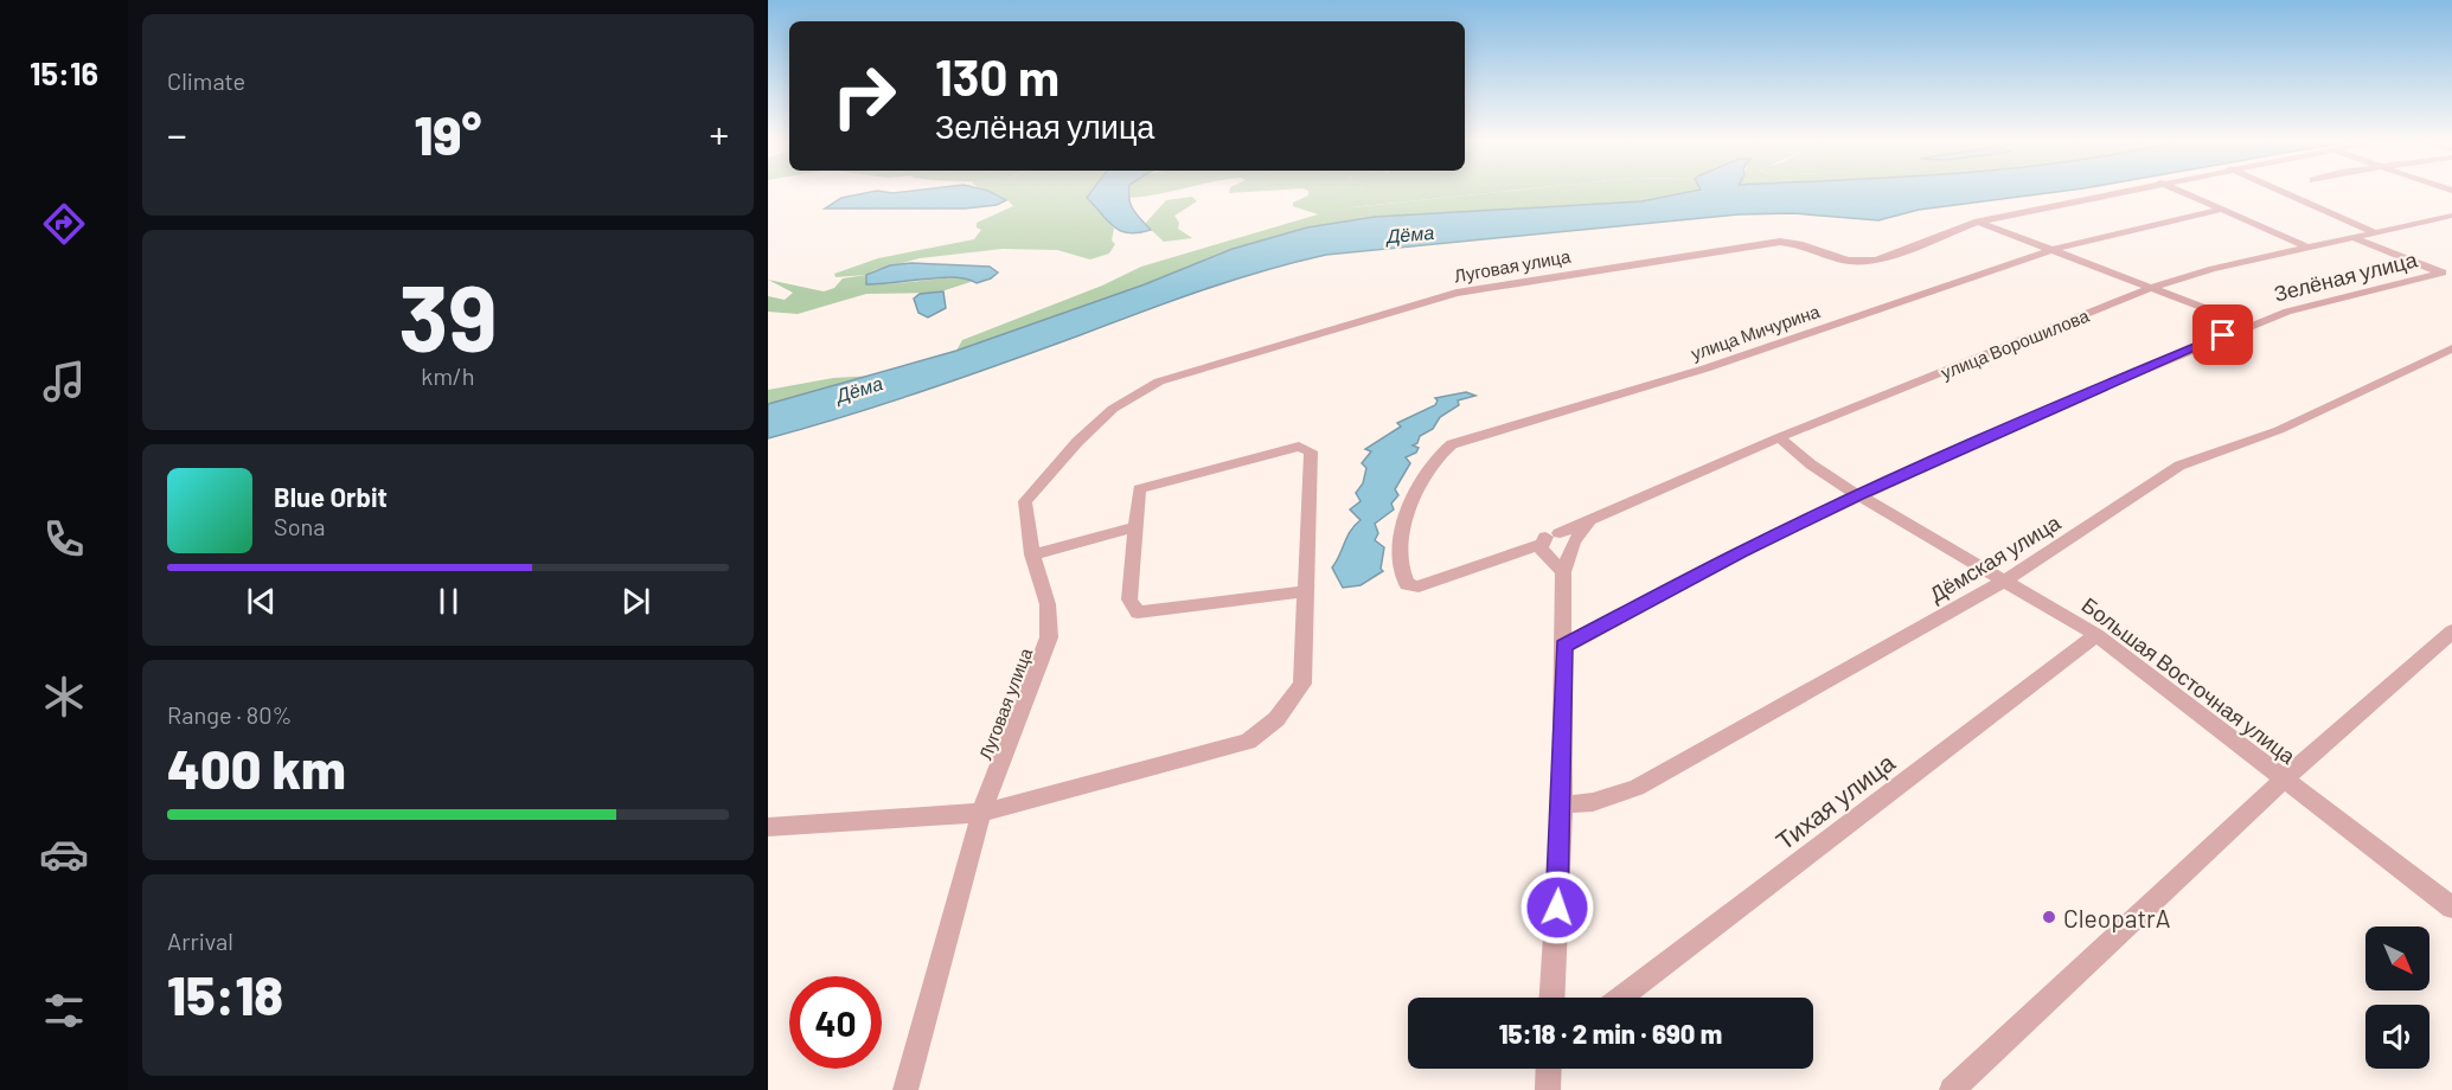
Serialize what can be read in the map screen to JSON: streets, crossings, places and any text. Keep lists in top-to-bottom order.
{
  "streets": {
    "street": [
      "Луговая улица",
      "Зелёная улица",
      "улица Мичурина",
      "улица Ворошилова",
      "Дёмская улица",
      "Большая Восточная улица",
      "Тихая улица"
    ]
  },
  "crossings": [
    ["Зелёная улица", "улица Ворошилова"],
    ["Зелёная улица", "Большая Восточная улица"],
    ["улица Ворошилова", "Дёмская улица"],
    ["улица Ворошилова", "Большая Восточная улица"],
    ["Дёмская улица", "Большая Восточная улица"],
    ["Большая Восточная улица", "Тихая улица"]
  ],
  "water": ["Дёма"],
  "places": ["CleopatrA"],
  "north": "bottom right",
  "page": {
    "tabs": "15:16",
    "tile": [
      "Climate",
      ["39", "km/h"],
      ["Range · 80%", "400 km"],
      ["Arrival", "15:18"]
    ],
    "turn": ["130 m", "Зелёная улица"],
    "heat": ["−", "19°", "+"],
    "song": ["Blue Orbit", "Sona"],
    "limit": "40",
    "trip": "15:18 · 2 min · 690 m"
  }
}
